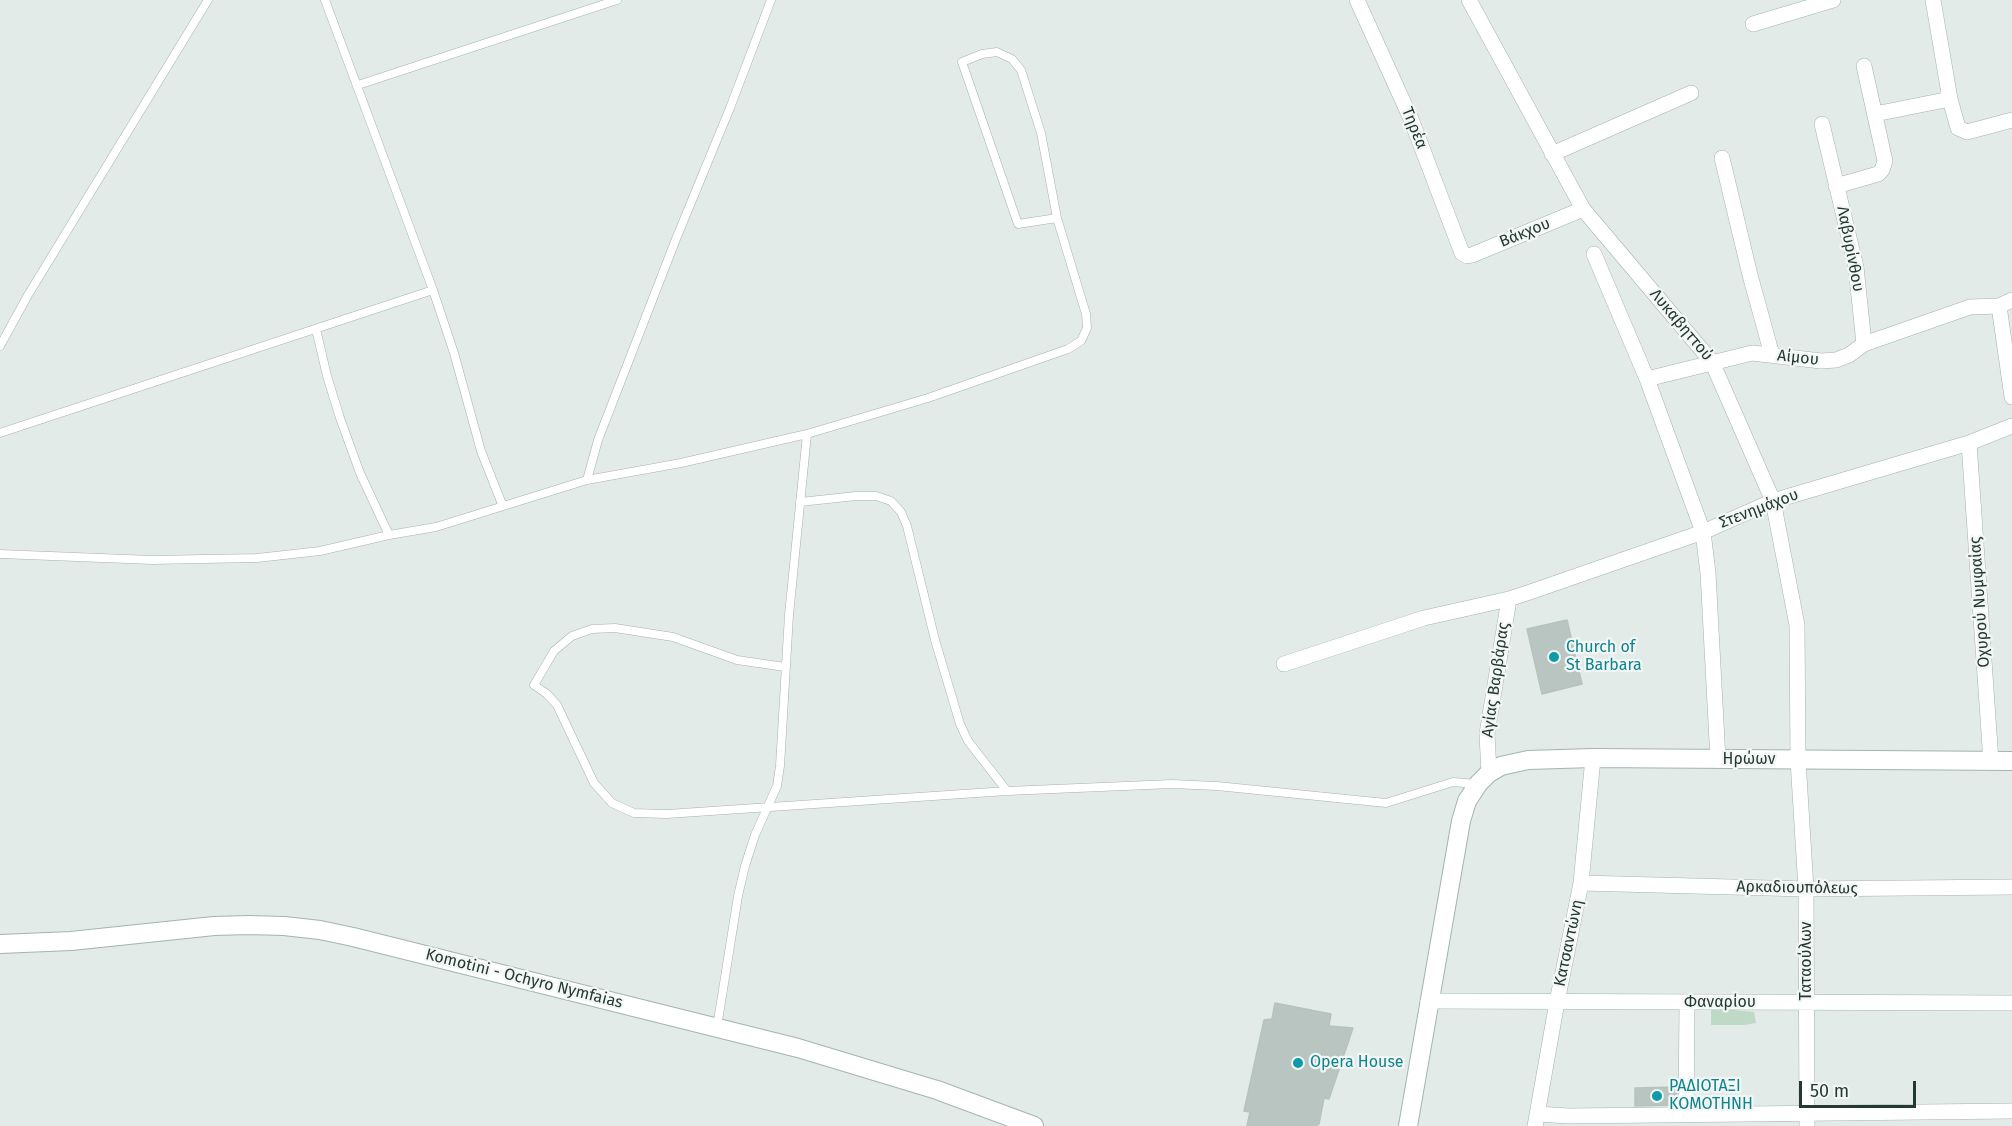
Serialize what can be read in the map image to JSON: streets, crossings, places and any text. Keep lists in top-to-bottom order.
{
  "streets": {
    "main road": ["Ηρώων", "Komotini - Ochyro Nymfaias"],
    "street": [
      "Τηρέα",
      "Βάκχου",
      "Λαβυρίνθου",
      "Λυκαβηττού",
      "Αίμου",
      "Στενημάχου",
      "Οχυρού Νυμφαίας",
      "Αγίας Βαρβάρας",
      "Αρκαδιουπόλεως",
      "Κατσαντώνη",
      "Ταταούλων",
      "Φαναρίου"
    ]
  },
  "crossings": [
    ["Τηρέα", "Βάκχου"],
    ["Βάκχου", "Λυκαβηττού"],
    ["Λαβυρίνθου", "Αίμου"],
    ["Λυκαβηττού", "Αίμου"],
    ["Λυκαβηττού", "Στενημάχου"],
    ["Λυκαβηττού", "Ηρώων"],
    ["Λυκαβηττού", "Ταταούλων"],
    ["Στενημάχου", "Οχυρού Νυμφαίας"],
    ["Στενημάχου", "Αγίας Βαρβάρας"],
    ["Οχυρού Νυμφαίας", "Ηρώων"],
    ["Αγίας Βαρβάρας", "Ηρώων"],
    ["Ηρώων", "Κατσαντώνη"],
    ["Ηρώων", "Ταταούλων"],
    ["Αρκαδιουπόλεως", "Κατσαντώνη"],
    ["Αρκαδιουπόλεως", "Ταταούλων"],
    ["Κατσαντώνη", "Φαναρίου"],
    ["Ταταούλων", "Φαναρίου"]
  ],
  "places": ["Church of St Barbara", "Opera House", "ΡΑΔΙΟΤΑΞΙ ΚΟΜΟΤΗΝΗ"],
  "scale_bar": "50 m"
}
